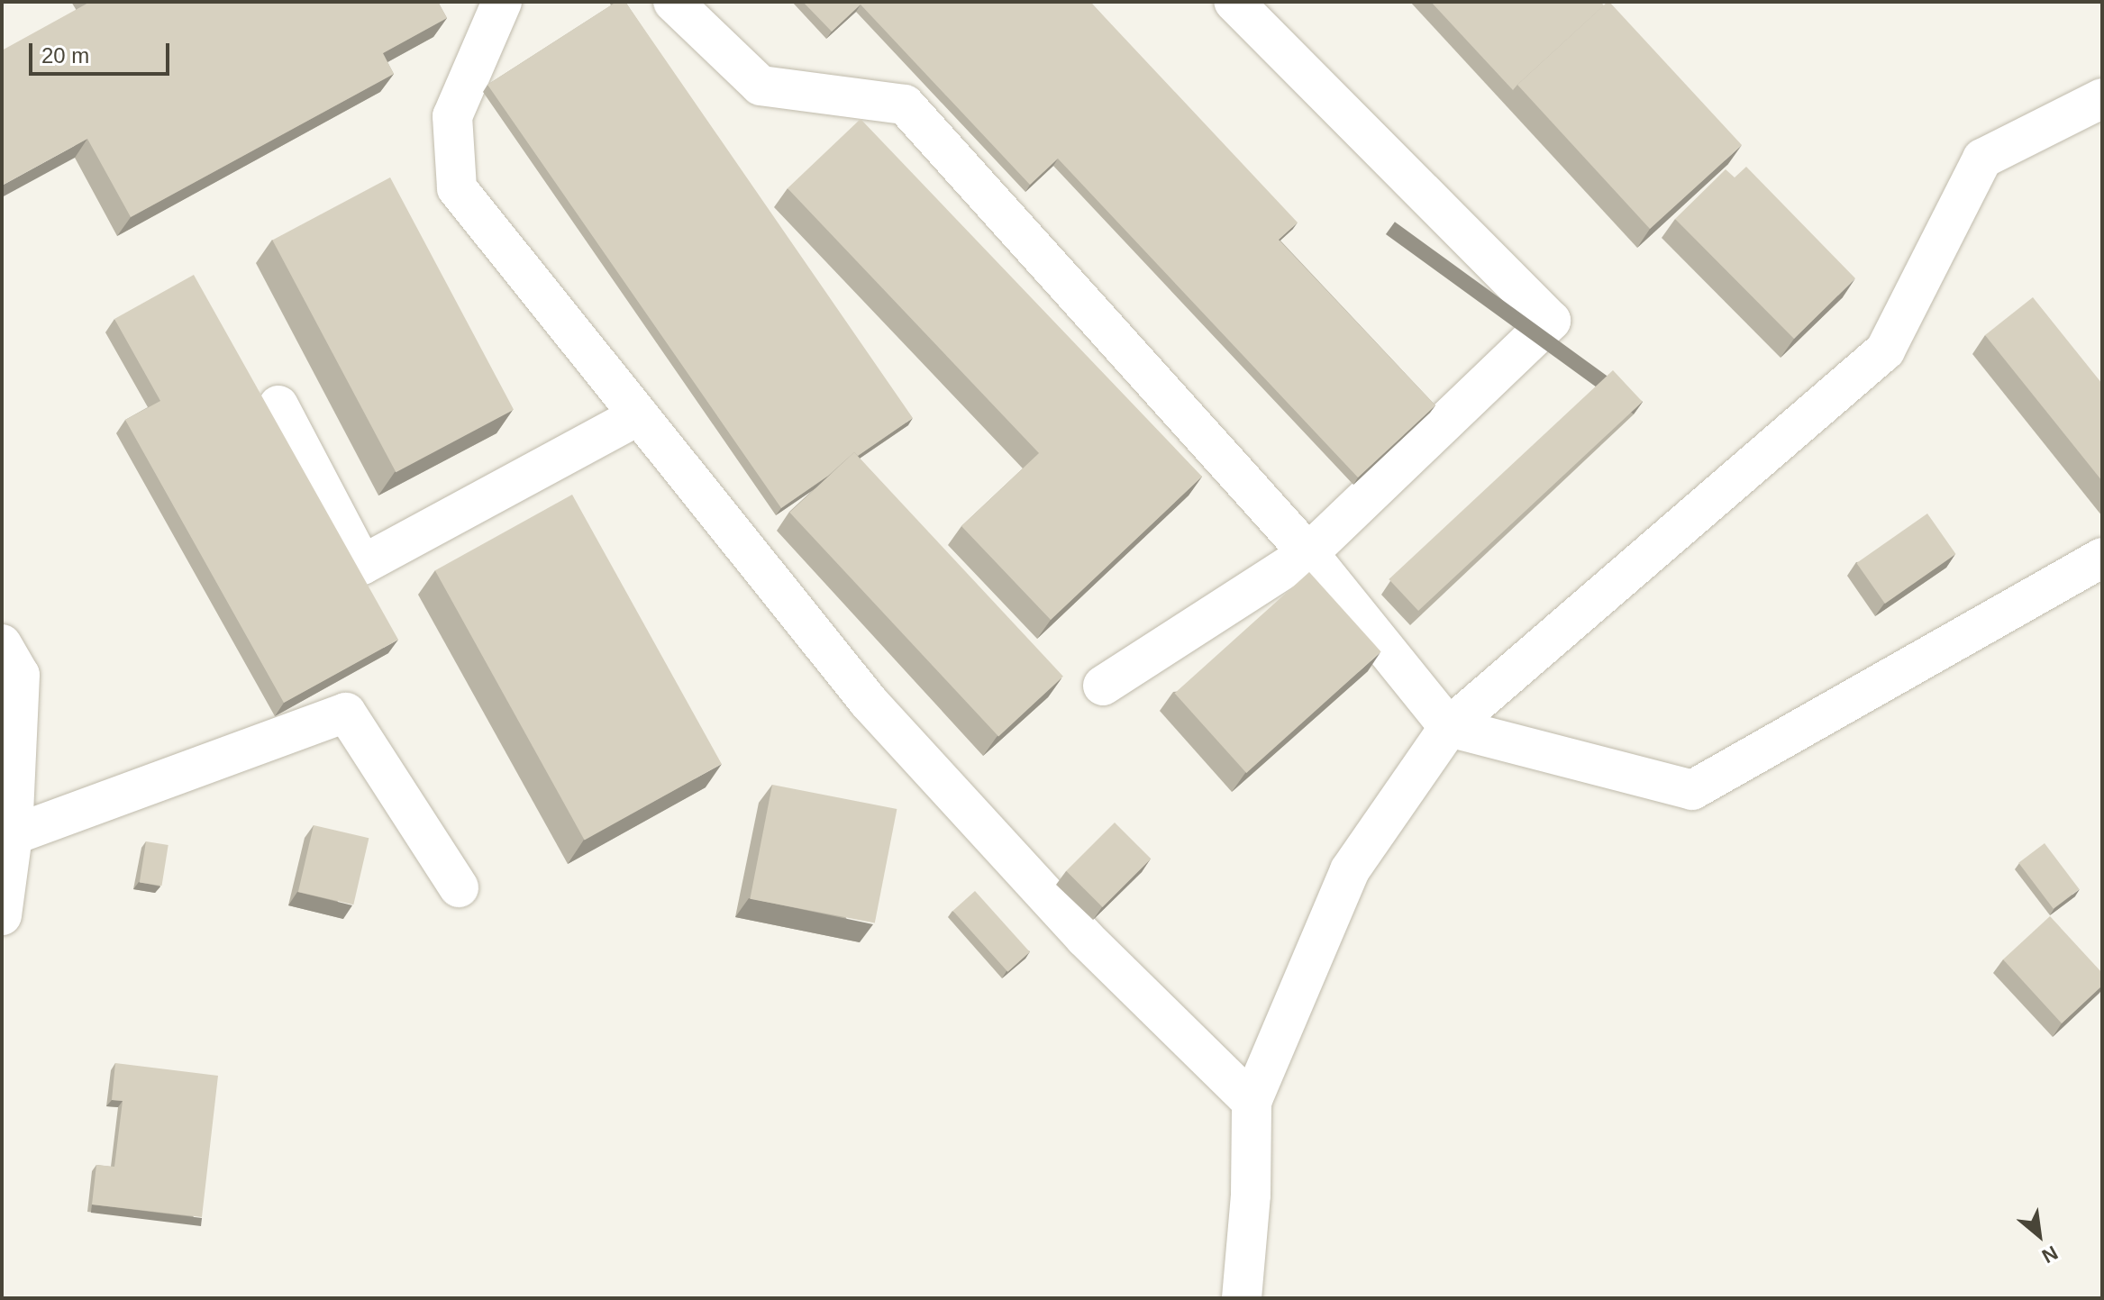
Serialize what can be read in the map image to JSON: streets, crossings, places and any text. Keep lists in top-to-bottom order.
{
  "scale_bar": "20 m",
  "north": "bottom right"
}
